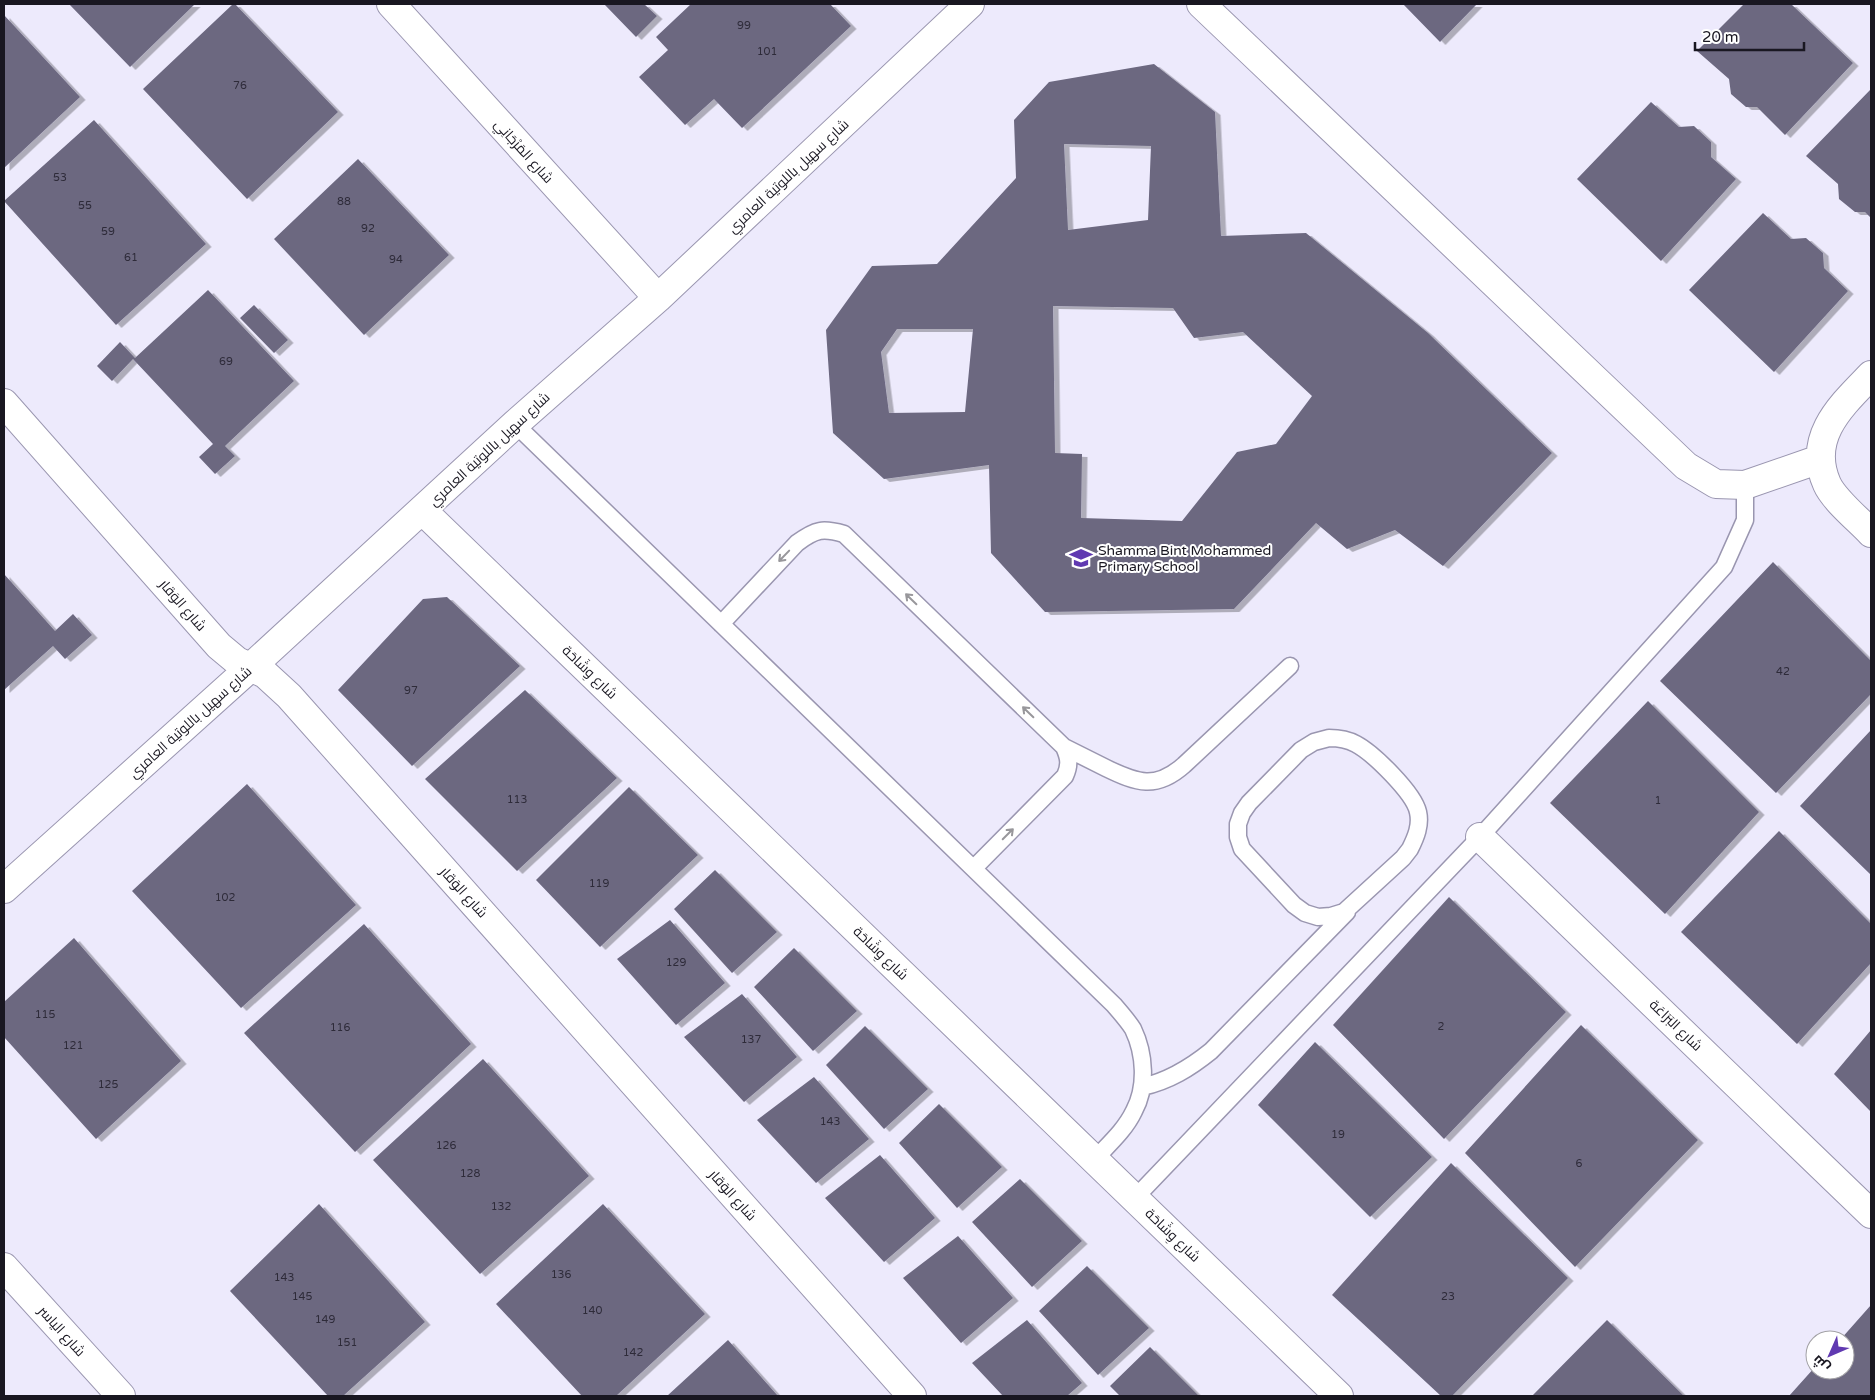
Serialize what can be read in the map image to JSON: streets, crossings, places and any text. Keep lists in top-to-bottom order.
{
  "streets": {
    "street": [
      "شارع المَرْجَانِي",
      "شارع سهيل باللوتية العامري",
      "شارع الوَقار",
      "شارع وِشَاحَة",
      "شارع البَرَاعَة",
      "شارع الياسر"
    ]
  },
  "crossings": [
    ["شارع المَرْجَانِي", "شارع سهيل باللوتية العامري"],
    ["شارع سهيل باللوتية العامري", "شارع الوَقار"],
    ["شارع سهيل باللوتية العامري", "شارع وِشَاحَة"]
  ],
  "places": {
    "school or university": ["Shamma Bint Mohammed Primary School"]
  },
  "house_numbers": [
    "99",
    "101",
    "76",
    "53",
    "88",
    "55",
    "92",
    "59",
    "61",
    "94",
    "69",
    "42",
    "97",
    "113",
    "1",
    "119",
    "102",
    "129",
    "115",
    "2",
    "116",
    "137",
    "121",
    "125",
    "143",
    "19",
    "126",
    "6",
    "128",
    "132",
    "136",
    "143",
    "145",
    "23",
    "140",
    "149",
    "151",
    "142"
  ],
  "scale_bar": "20 m",
  "north": "bottom left"
}
